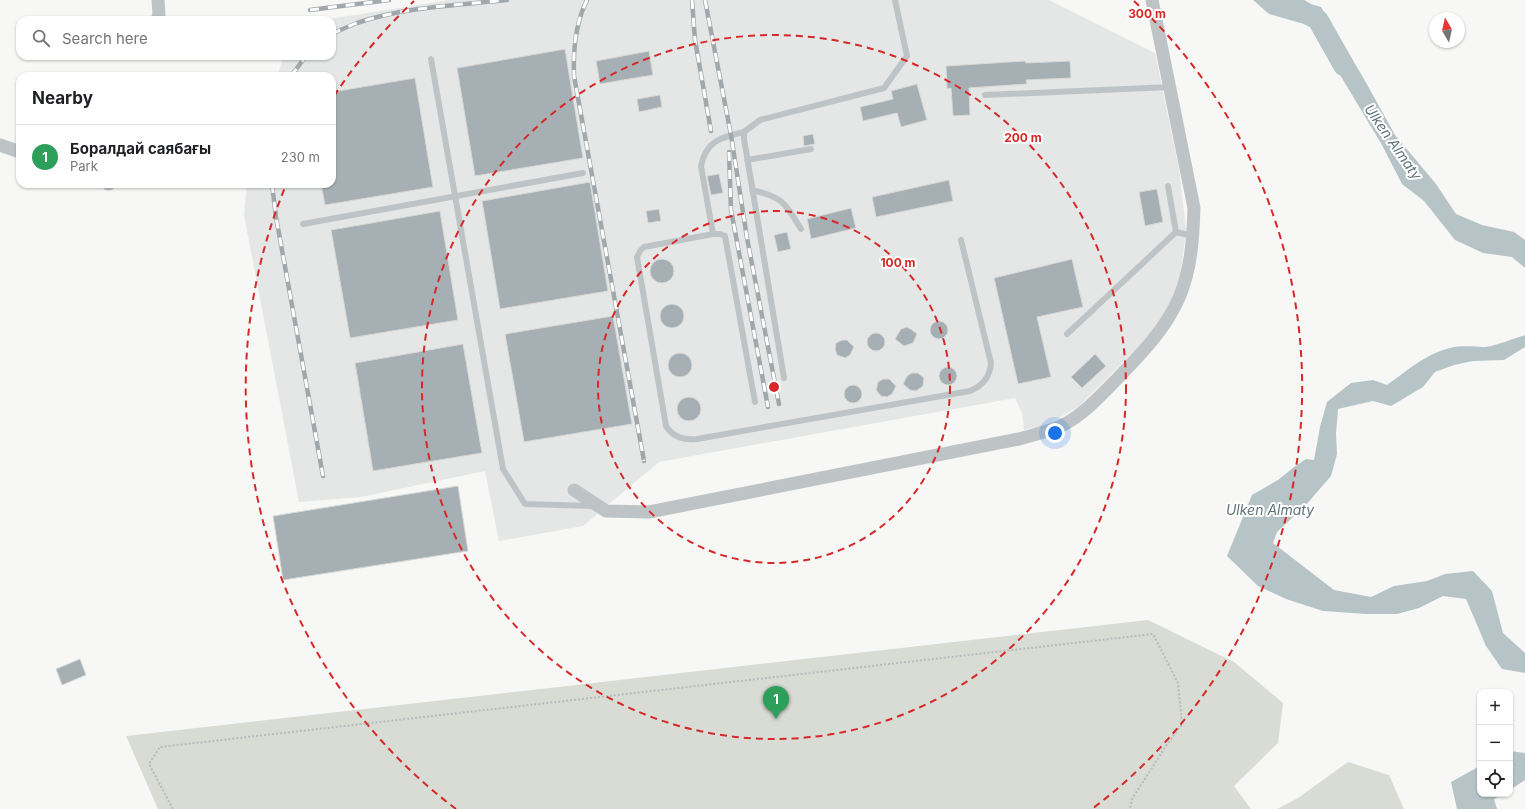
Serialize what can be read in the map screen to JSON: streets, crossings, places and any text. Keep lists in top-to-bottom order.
{
  "water": ["Ulken Almaty"],
  "north": "top",
  "page": {
    "search": "Search here",
    "heading": "Nearby",
    "list": [
      {
        "mark": "1",
        "name": "Боралдай саябағы",
        "note": "Park",
        "value": "230 m"
      }
    ],
    "pins": "1",
    "map_buttons": ["+", "−"]
  },
  "rings": ["300 m", "200 m", "100 m"]
}
